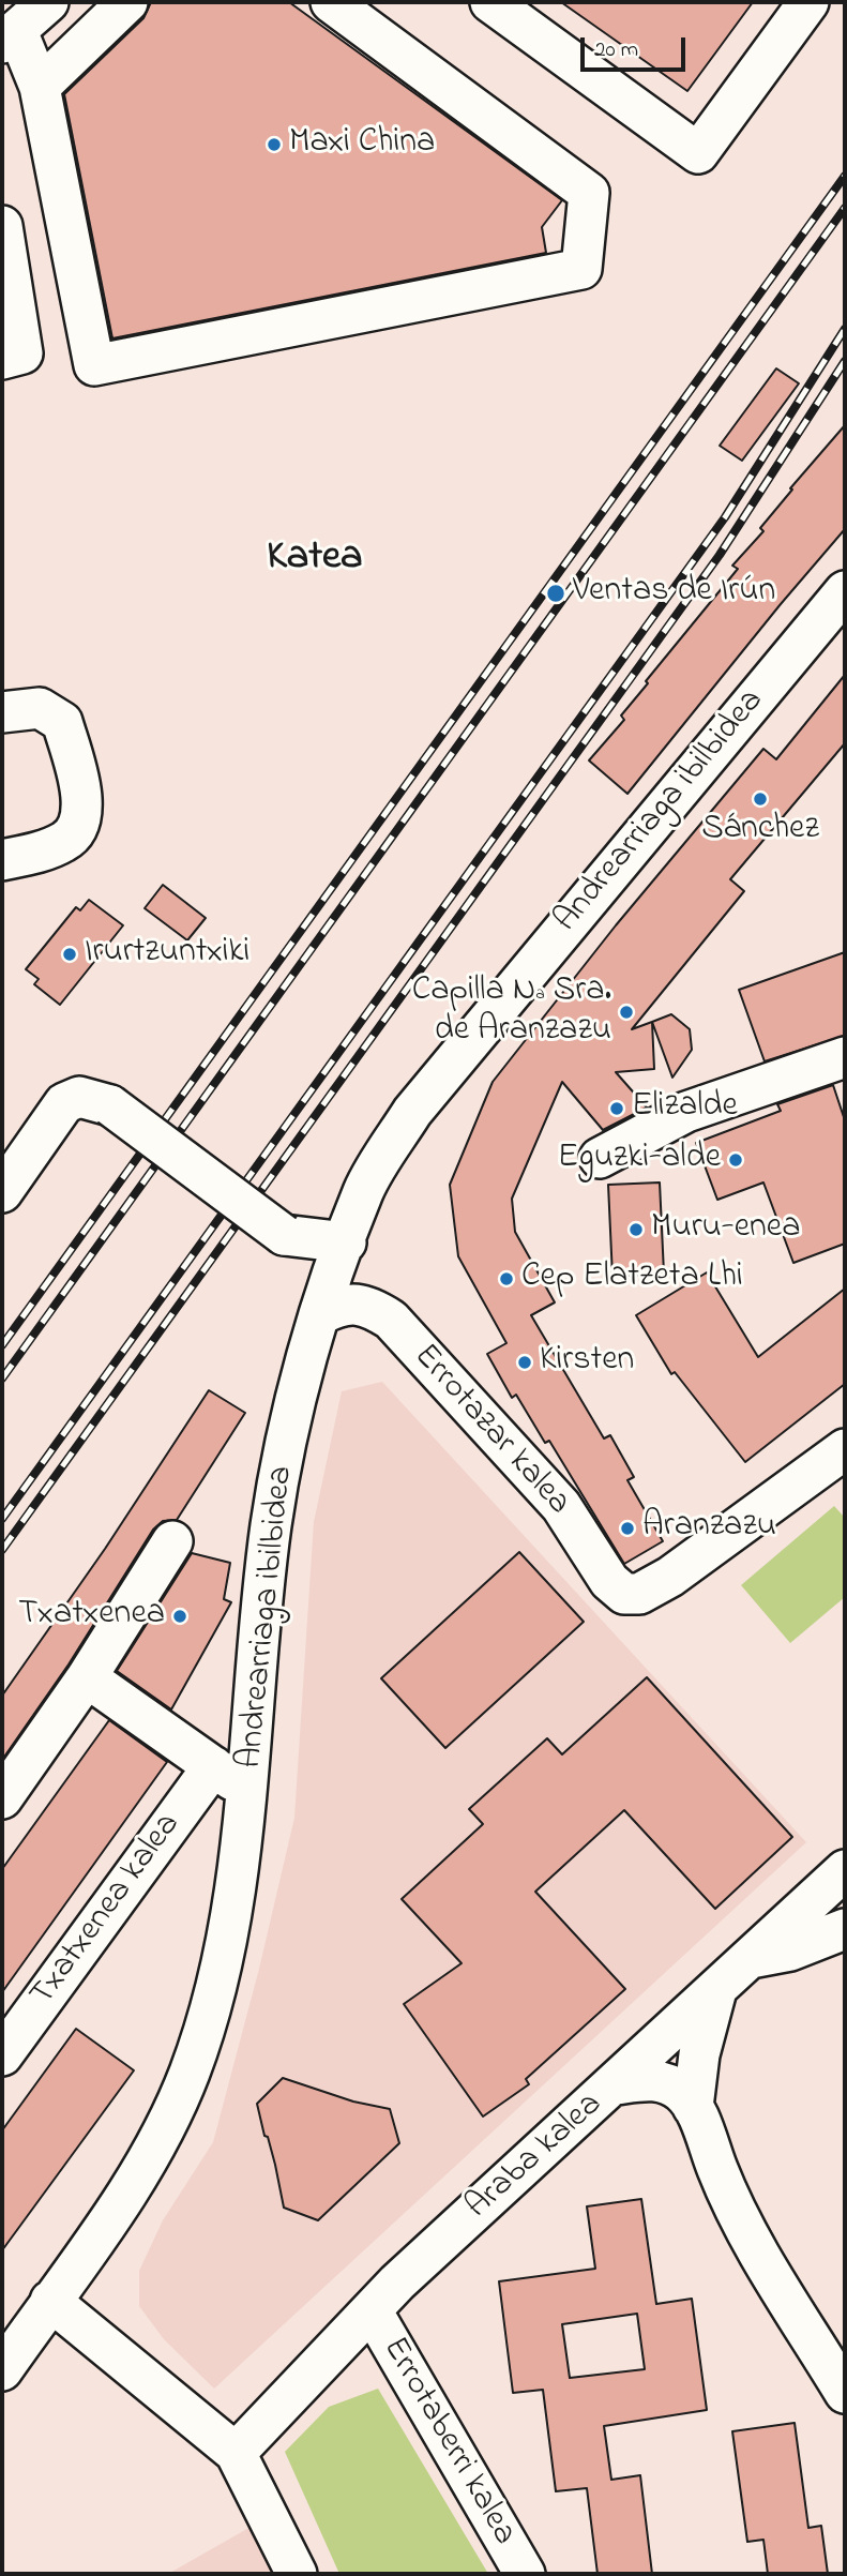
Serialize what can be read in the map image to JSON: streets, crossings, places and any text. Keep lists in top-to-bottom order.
{
  "streets": {
    "street": [
      "Andrearriaga ibilbidea",
      "Errotazar kalea",
      "Txatxenea kalea",
      "Araba kalea",
      "Errotaberri kalea"
    ]
  },
  "crossings": [
    ["Andrearriaga ibilbidea", "Errotazar kalea"],
    ["Andrearriaga ibilbidea", "Txatxenea kalea"],
    ["Araba kalea", "Errotaberri kalea"]
  ],
  "districts": ["Katea"],
  "places": [
    "Maxi China",
    "Ventas de Irún",
    "Sánchez",
    "Irurtzuntxiki",
    "Capilla Nª Sra. de Aranzazu",
    "Elizalde",
    "Eguzki-alde",
    "Muru-enea",
    "Cep Elatzeta Lhi",
    "Kirsten",
    "Aranzazu",
    "Txatxenea"
  ],
  "scale_bar": "20 m"
}
